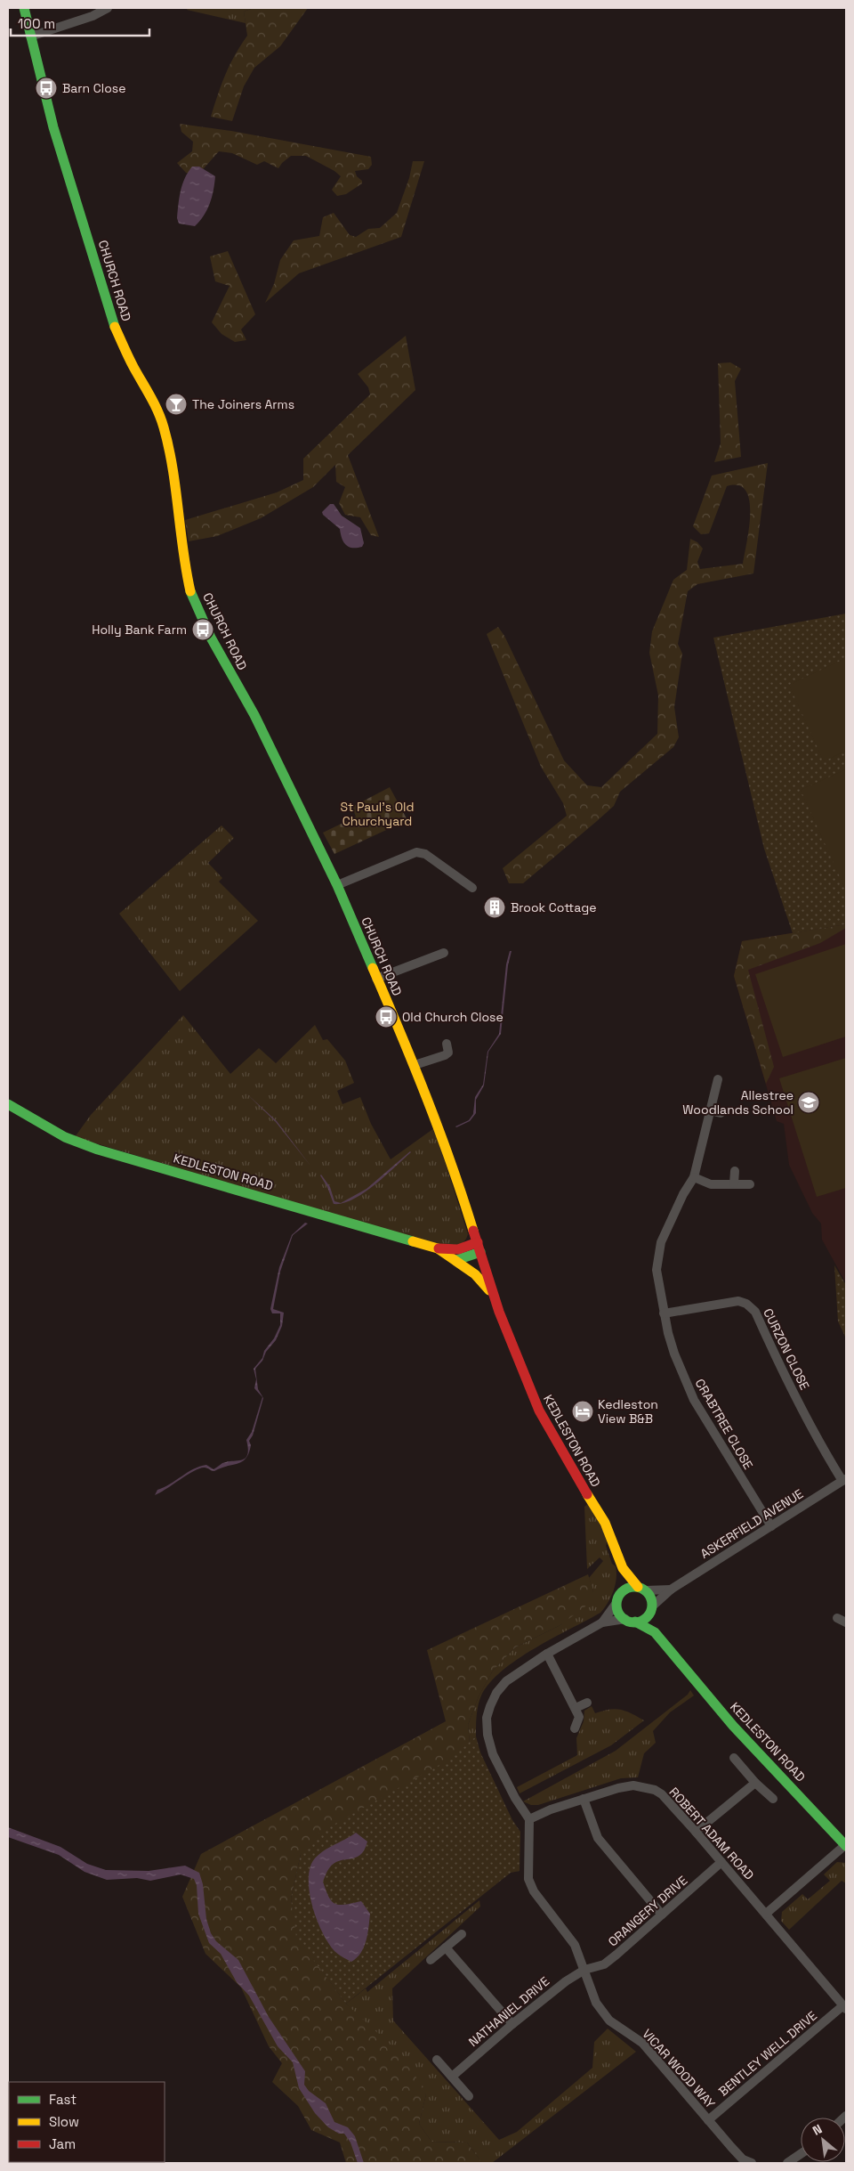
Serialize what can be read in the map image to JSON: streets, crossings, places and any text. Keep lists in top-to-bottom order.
{
  "streets": {
    "street": [
      "CHURCH ROAD",
      "KEDLESTON ROAD",
      "CURZON CLOSE",
      "CRABTREE CLOSE",
      "ASKERFIELD AVENUE",
      "ROBERT ADAM ROAD",
      "ORANGERY DRIVE",
      "NATHANIEL DRIVE",
      "BENTLEY WELL DRIVE",
      "VICAR WOOD WAY"
    ]
  },
  "crossings": [
    ["CHURCH ROAD", "KEDLESTON ROAD"],
    ["KEDLESTON ROAD", "ASKERFIELD AVENUE"],
    ["CURZON CLOSE", "CRABTREE CLOSE"],
    ["CURZON CLOSE", "ASKERFIELD AVENUE"],
    ["CRABTREE CLOSE", "ASKERFIELD AVENUE"],
    ["ROBERT ADAM ROAD", "ORANGERY DRIVE"],
    ["ROBERT ADAM ROAD", "BENTLEY WELL DRIVE"],
    ["ROBERT ADAM ROAD", "VICAR WOOD WAY"],
    ["ORANGERY DRIVE", "NATHANIEL DRIVE"],
    ["ORANGERY DRIVE", "VICAR WOOD WAY"],
    ["NATHANIEL DRIVE", "VICAR WOOD WAY"],
    ["BENTLEY WELL DRIVE", "VICAR WOOD WAY"]
  ],
  "parks": ["St Paul's Old Churchyard"],
  "places": {
    "bus stop": ["Barn Close", "Holly Bank Farm", "Old Church Close"],
    "bar": ["The Joiners Arms"],
    "building": ["Brook Cottage"],
    "school or university": ["Allestree Woodlands School"],
    "hotel": ["Kedleston View B&B"]
  },
  "legend": ["Fast", "Slow", "Jam"],
  "scale_bar": "100 m",
  "north": "top left"
}
